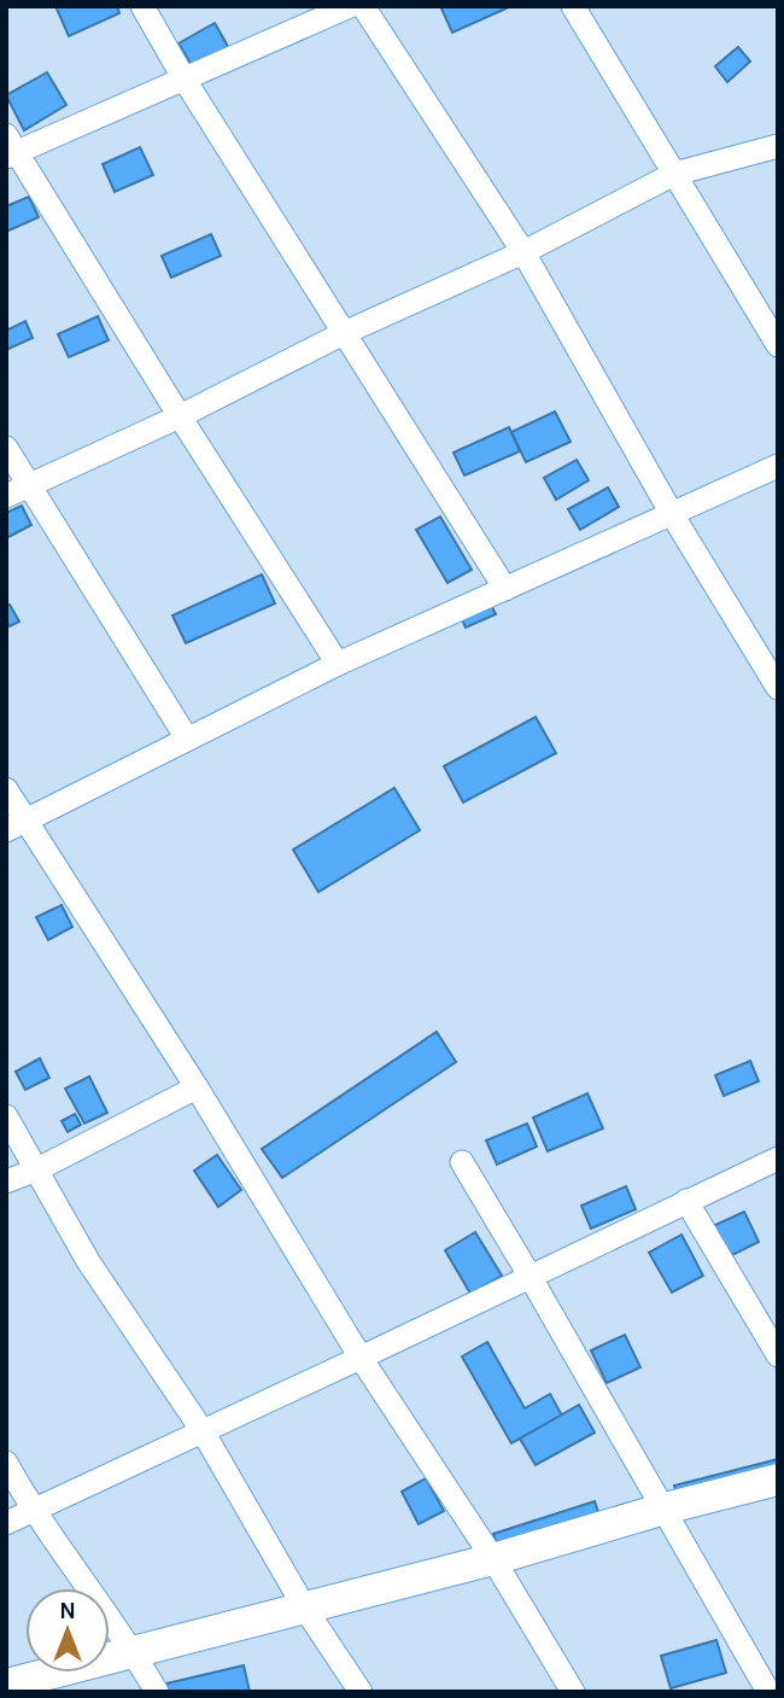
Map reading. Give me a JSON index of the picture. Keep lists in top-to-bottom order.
{
  "north": "top"
}
